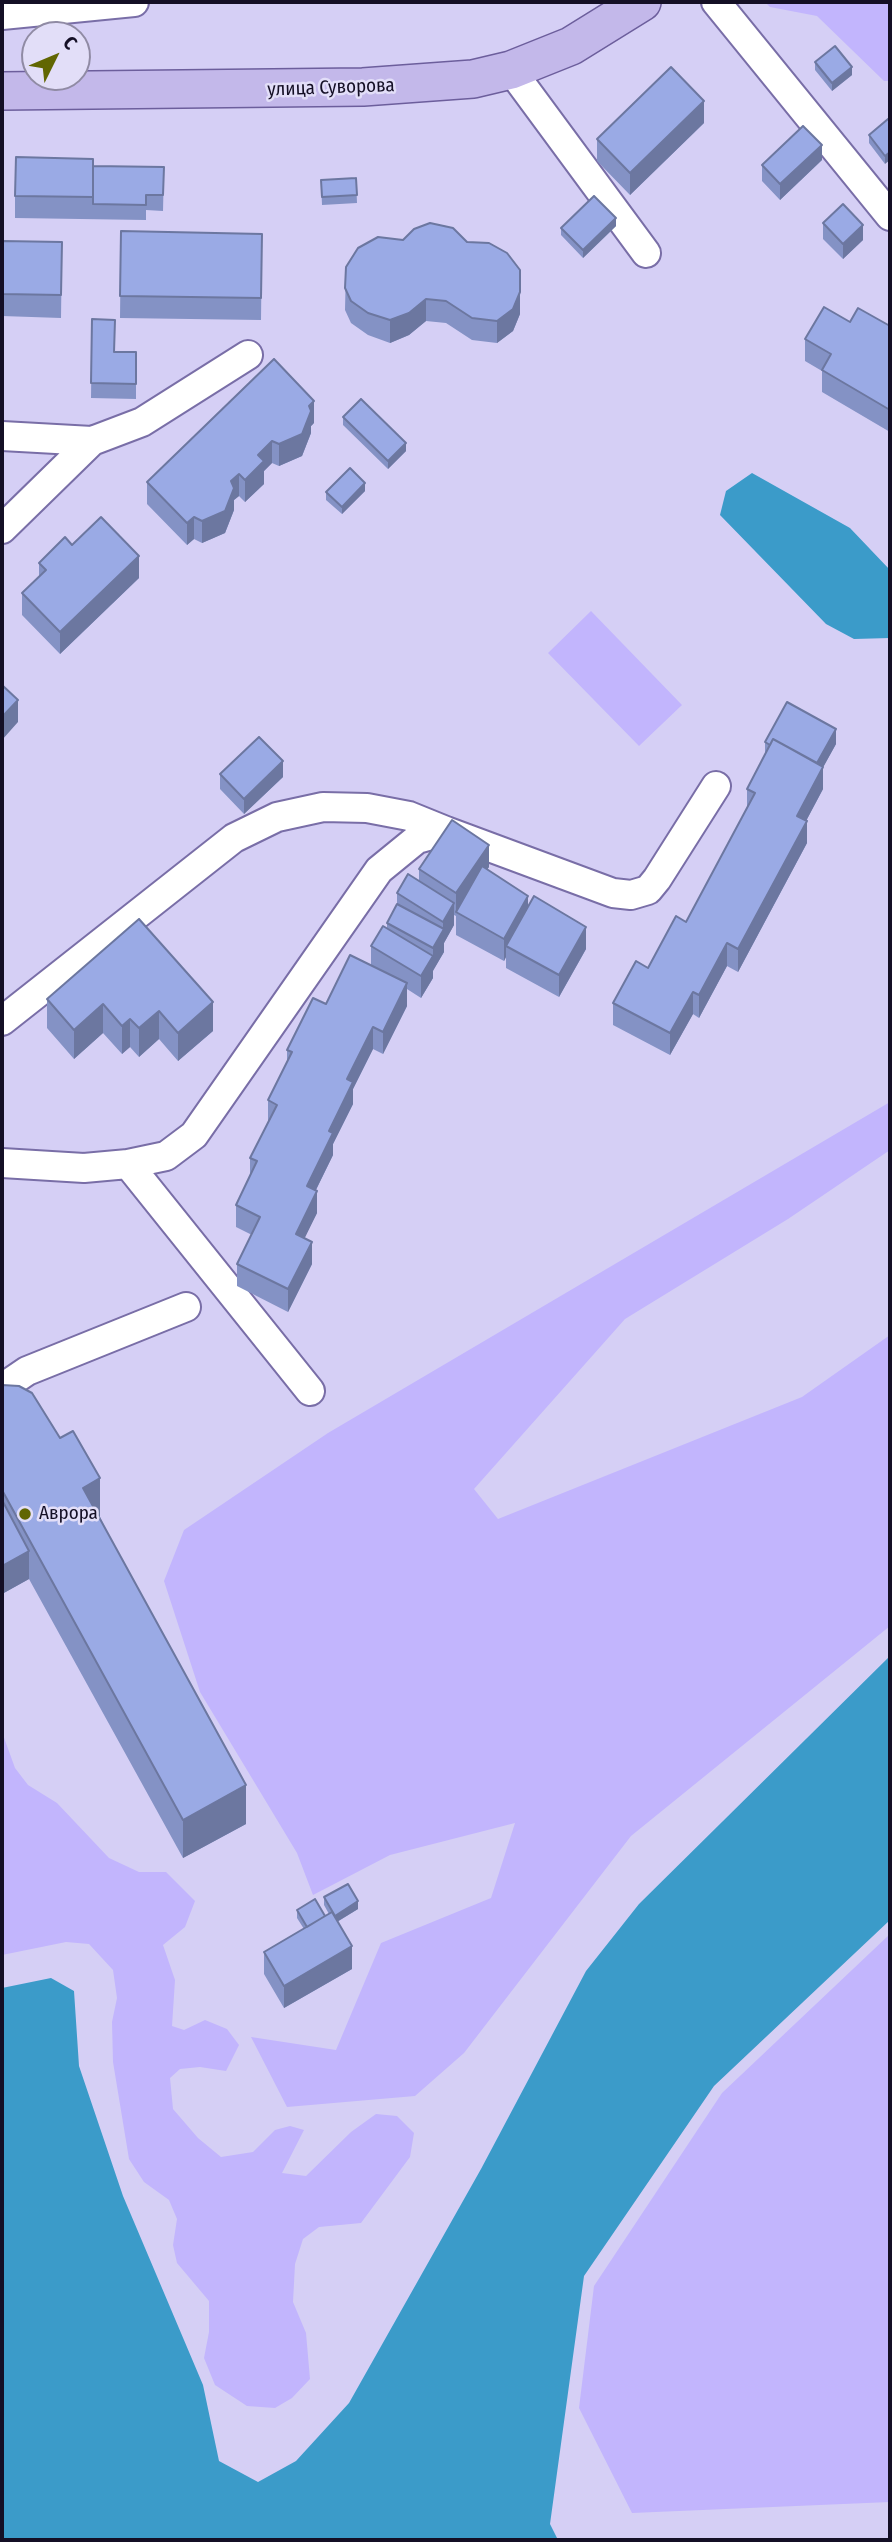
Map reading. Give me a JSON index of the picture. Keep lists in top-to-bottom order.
{
  "streets": {
    "main road": ["улица Суворова"]
  },
  "places": ["Аврора"],
  "north": "top right"
}
